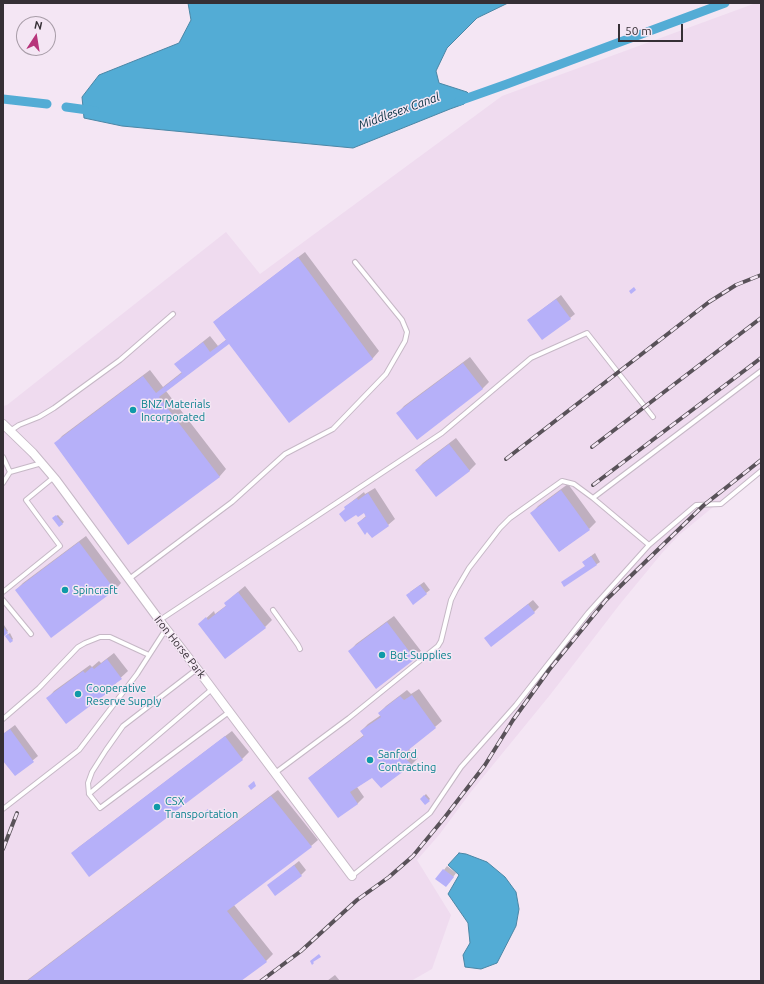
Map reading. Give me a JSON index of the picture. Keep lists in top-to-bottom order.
{
  "streets": {
    "street": ["Iron Horse Park"]
  },
  "water": ["Middlesex Canal"],
  "places": [
    "BNZ Materials Incorporated",
    "Spincraft",
    "Bgt Supplies",
    "Cooperative Reserve Supply",
    "Sanford Contracting",
    "CSX Transportation"
  ],
  "scale_bar": "50 m",
  "north": "top"
}
